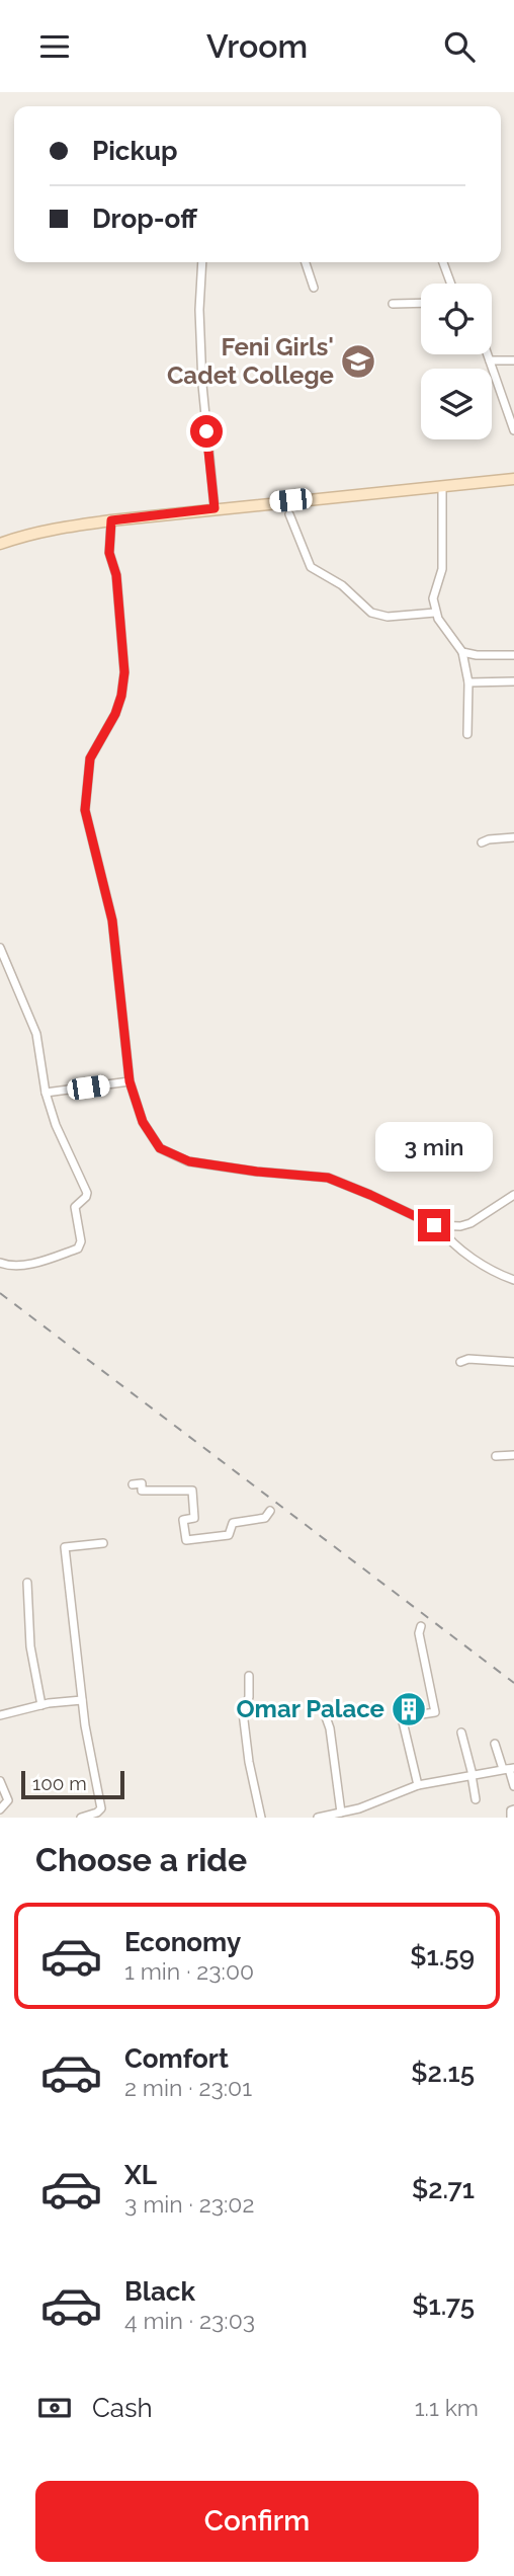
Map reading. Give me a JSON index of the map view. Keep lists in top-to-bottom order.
{
  "places": {
    "school or university": ["Feni Girls' Cadet College"],
    "building": ["Omar Palace"]
  },
  "scale_bar": "100 m",
  "page": {
    "header": "Vroom",
    "banner": ["Pickup", "Drop-off"],
    "bubble": "3 min",
    "scale": "100 m",
    "heading": "Choose a ride",
    "list": [
      {
        "name": "Economy",
        "note": "1 min · 23:00",
        "value": "$1.59"
      },
      {
        "name": "Comfort",
        "note": "2 min · 23:01",
        "value": "$2.15"
      },
      {
        "name": "XL",
        "note": "3 min · 23:02",
        "value": "$2.71"
      },
      {
        "name": "Black",
        "note": "4 min · 23:03",
        "value": "$1.75"
      }
    ],
    "pay": ["Cash", "1.1 km"],
    "buttons": "Confirm"
  }
}
